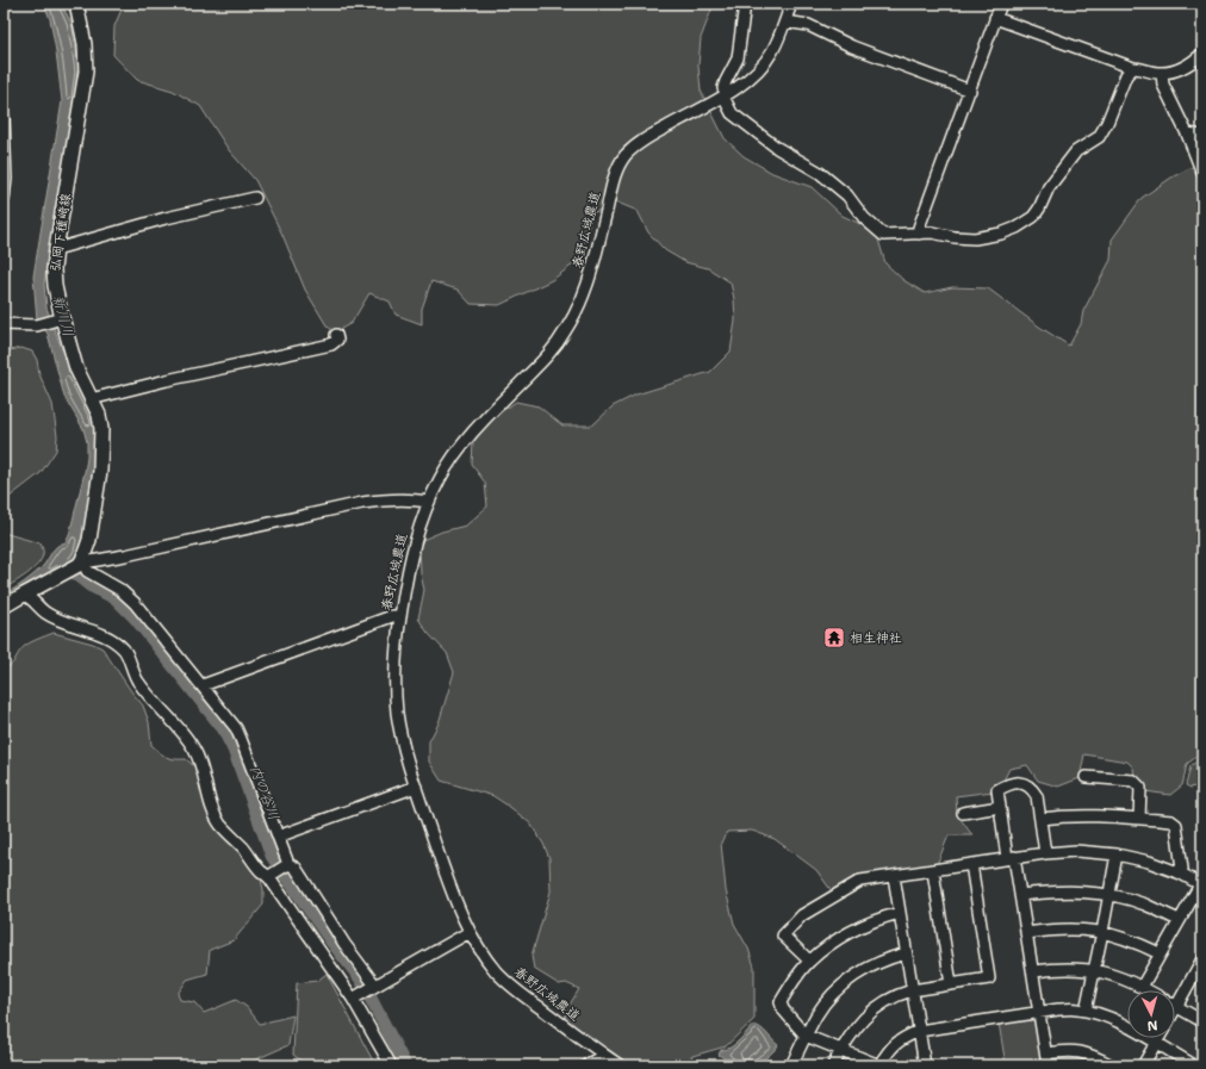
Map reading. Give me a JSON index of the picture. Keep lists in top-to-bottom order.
{
  "streets": {
    "main road": ["弘岡下種崎線"],
    "street": ["春野広域農道"]
  },
  "water": ["新川川", "内の谷川"],
  "places": {
    "temple": ["相生神社"]
  },
  "north": "bottom"
}
